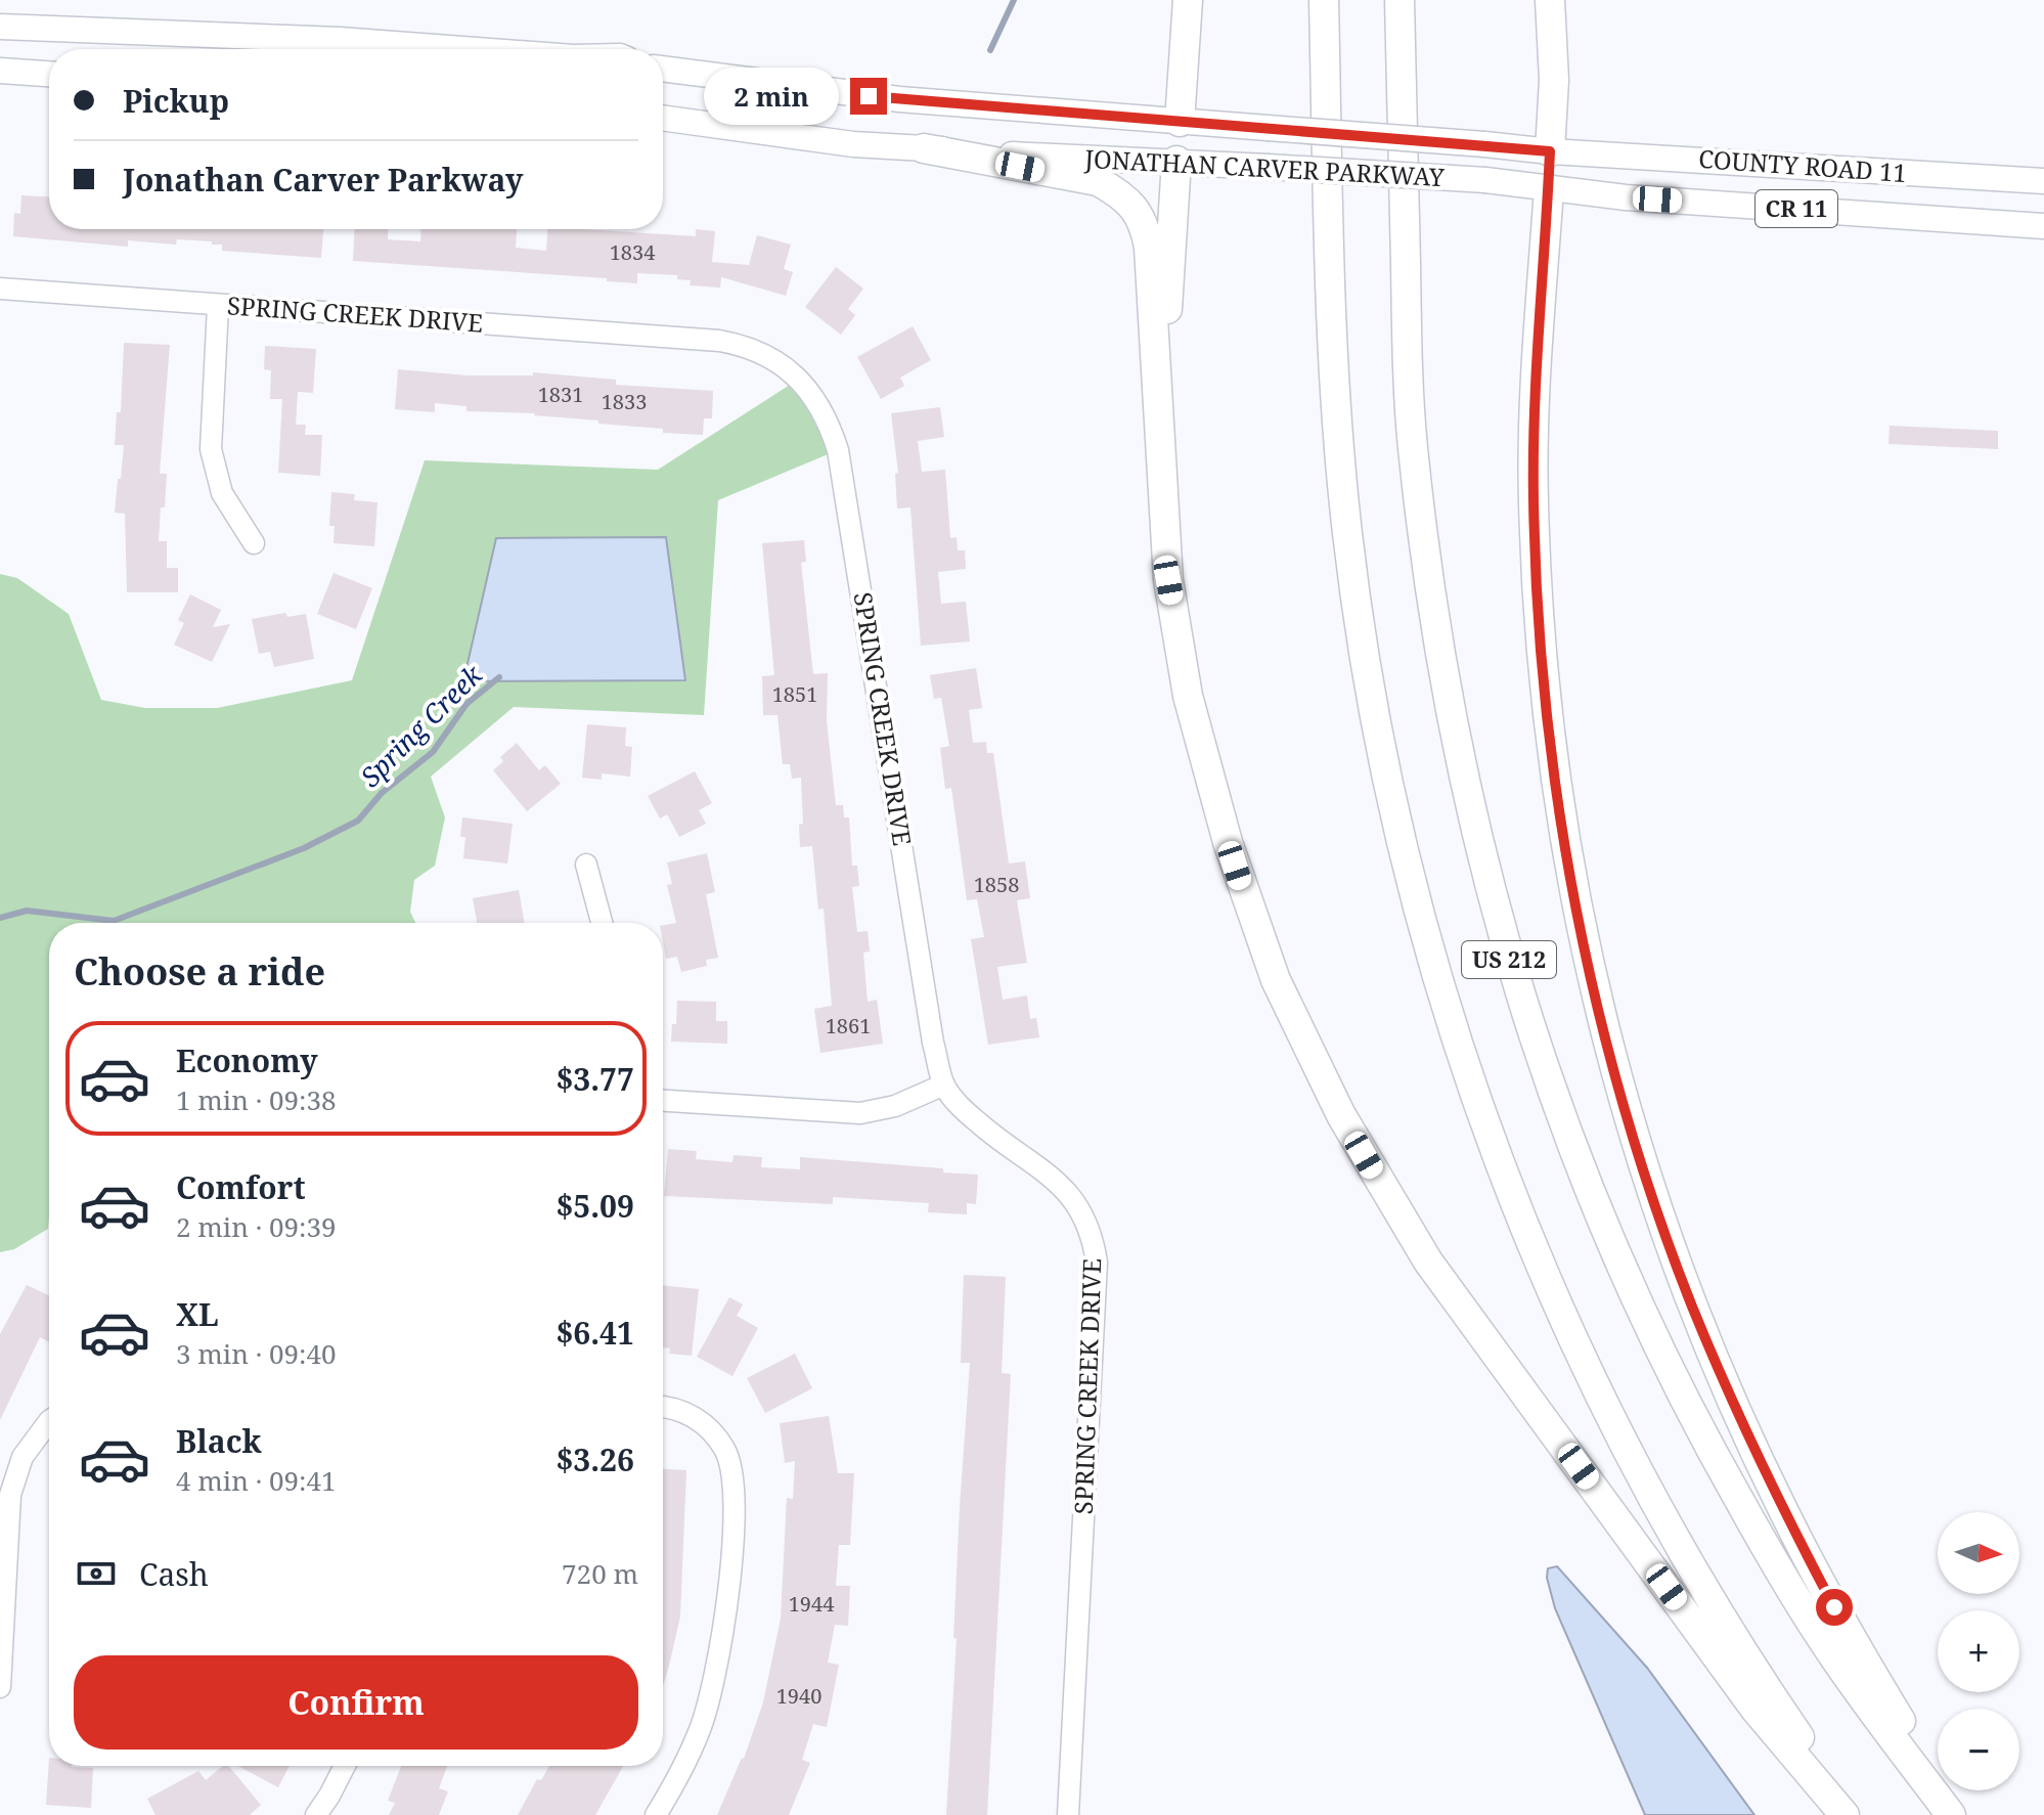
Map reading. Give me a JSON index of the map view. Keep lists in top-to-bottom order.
{
  "streets": {
    "highway": ["US 212"],
    "main road": ["COUNTY ROAD 11", "JONATHAN CARVER PARKWAY", "CR 11"],
    "street": ["SPRING CREEK DRIVE"]
  },
  "crossings": [
    ["COUNTY ROAD 11", "JONATHAN CARVER PARKWAY"]
  ],
  "water": ["Spring Creek"],
  "house_numbers": [
    "1834",
    "1831",
    "1833",
    "1851",
    "1858",
    "1861",
    "1944",
    "1940"
  ],
  "north": "right",
  "page": {
    "banner": ["Pickup", "Jonathan Carver Parkway"],
    "bubble": "2 min",
    "heading": "Choose a ride",
    "list": [
      {
        "name": "Economy",
        "note": "1 min · 09:38",
        "value": "$3.77"
      },
      {
        "name": "Comfort",
        "note": "2 min · 09:39",
        "value": "$5.09"
      },
      {
        "name": "XL",
        "note": "3 min · 09:40",
        "value": "$6.41"
      },
      {
        "name": "Black",
        "note": "4 min · 09:41",
        "value": "$3.26"
      }
    ],
    "map_buttons": ["+", "−"],
    "pay": ["Cash", "720 m"],
    "buttons": "Confirm"
  }
}
